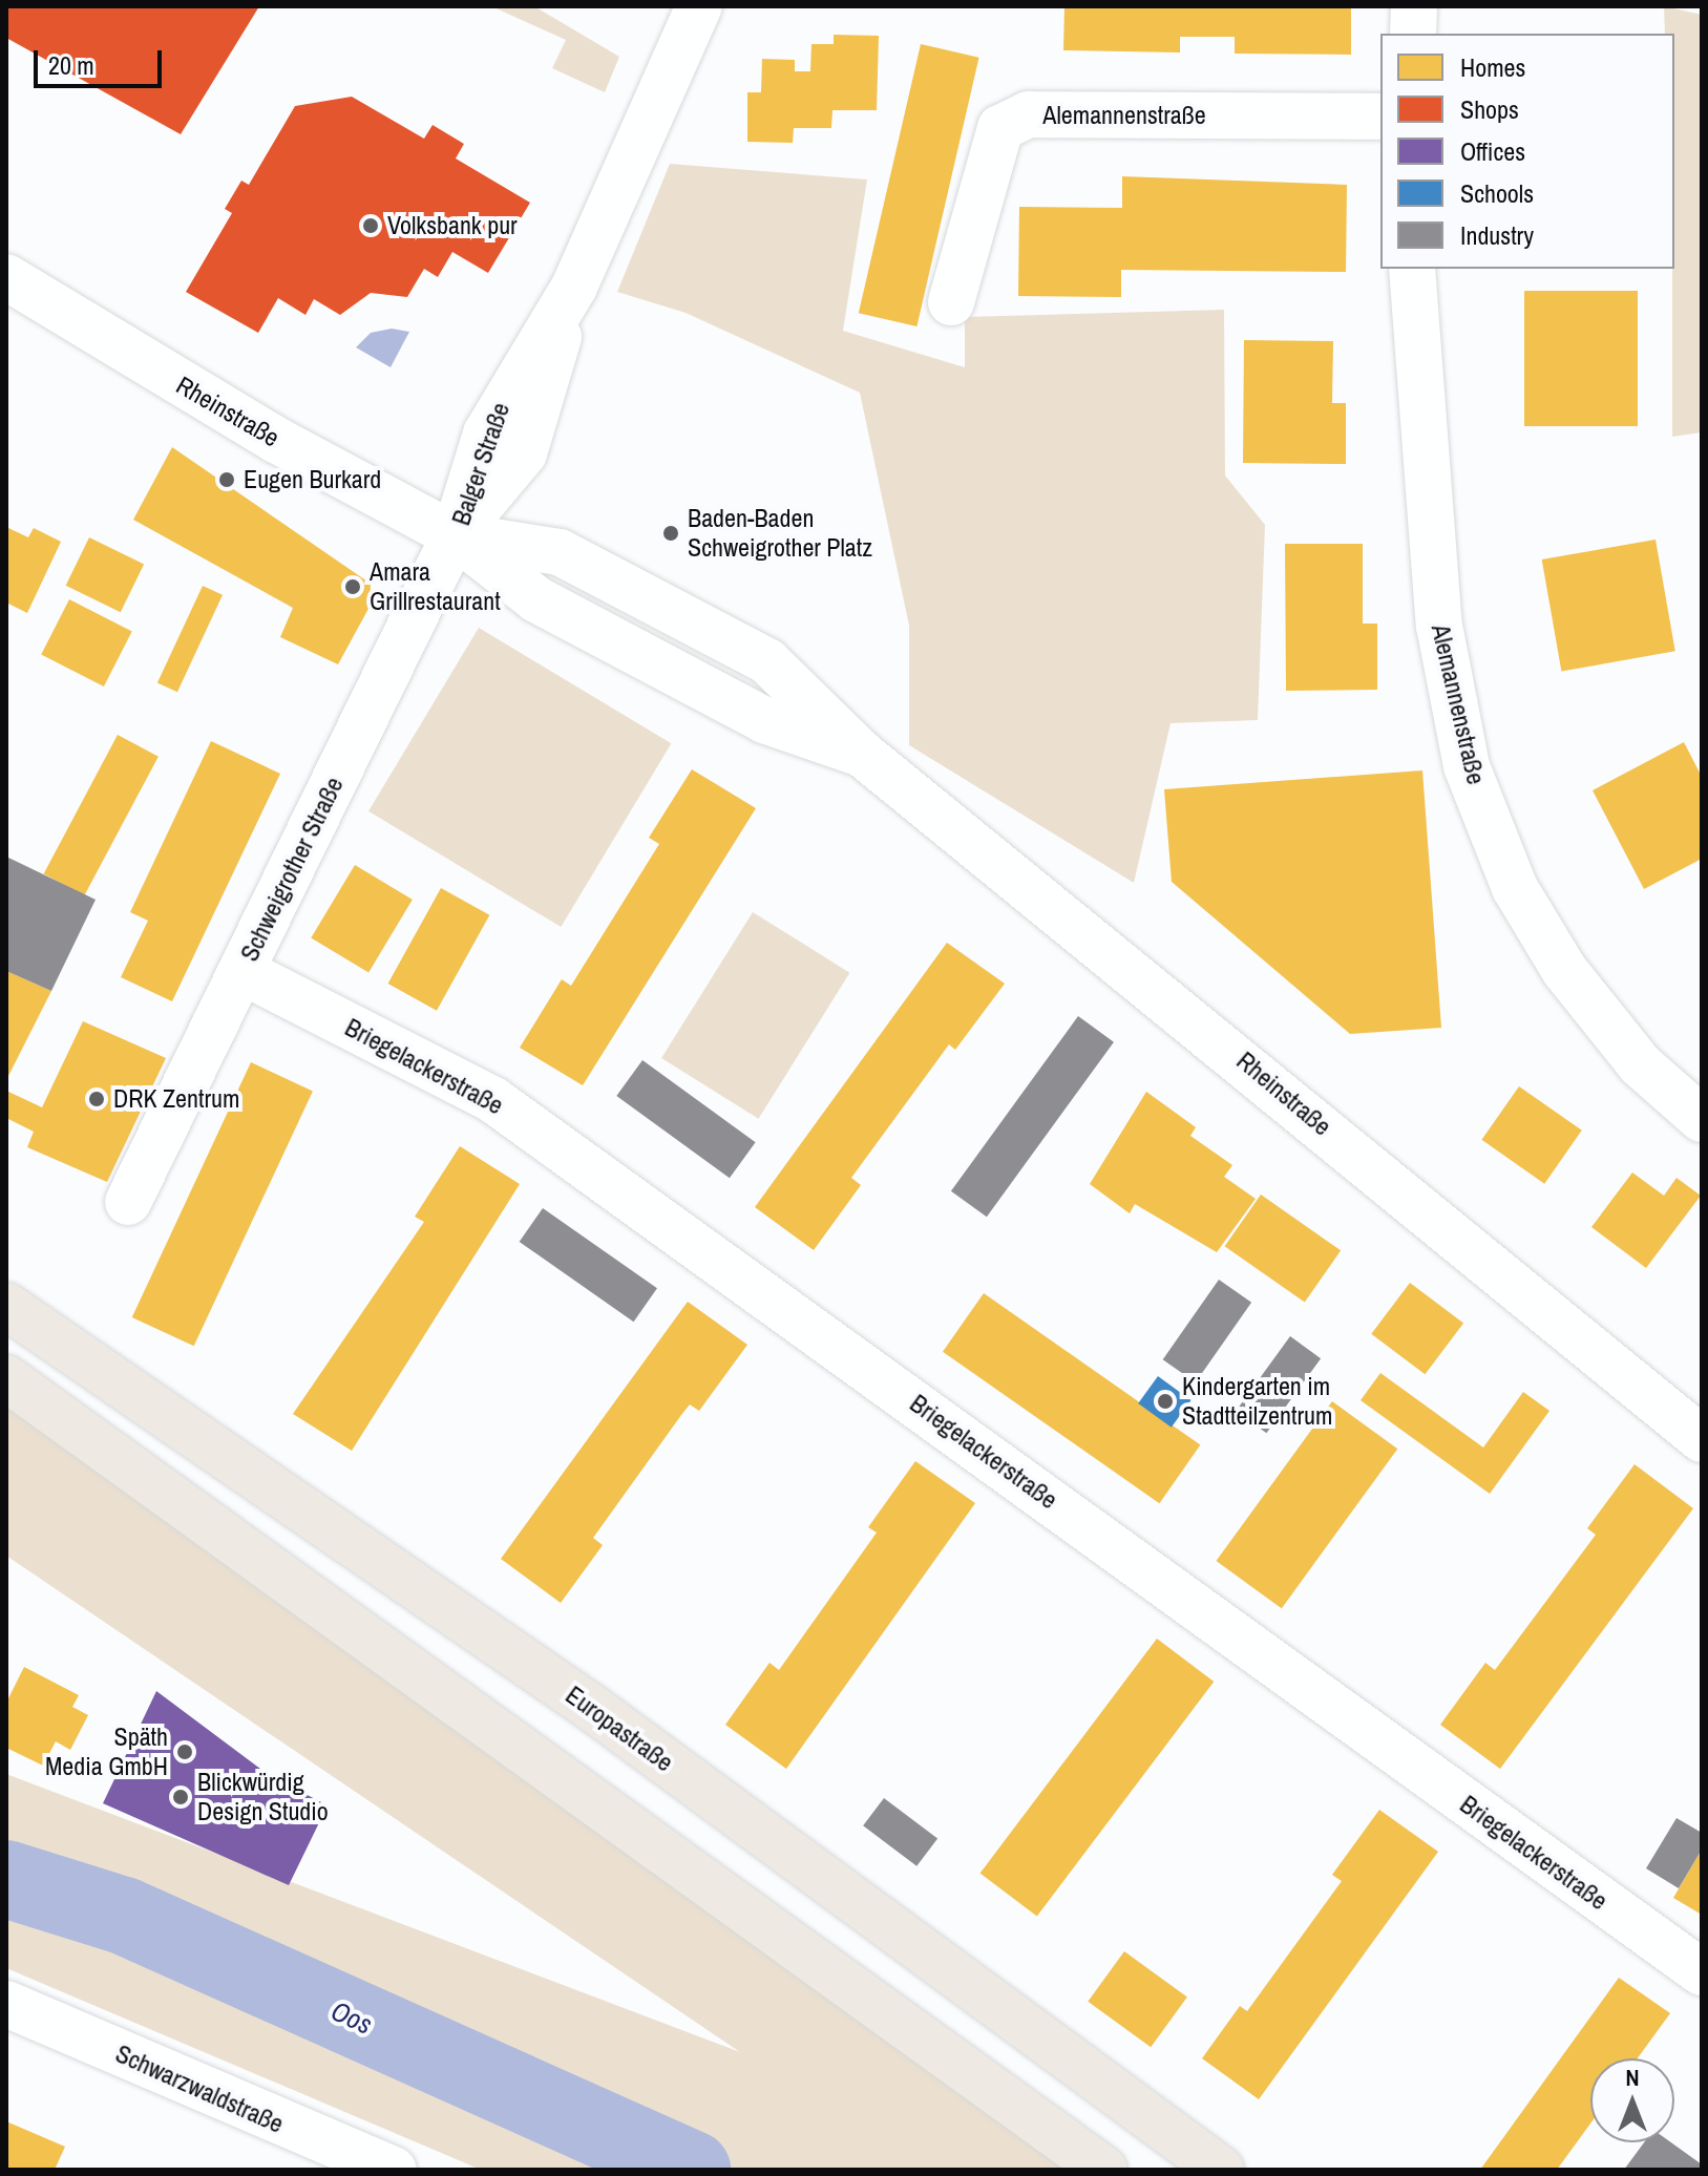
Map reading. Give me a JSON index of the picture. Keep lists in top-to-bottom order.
{
  "streets": {
    "main road": ["Europastraße"],
    "street": [
      "Alemannenstraße",
      "Rheinstraße",
      "Balger Straße",
      "Schweigrother Straße",
      "Briegelackerstraße",
      "Schwarzwaldstraße"
    ]
  },
  "crossings": [
    ["Rheinstraße", "Balger Straße"],
    ["Rheinstraße", "Schweigrother Straße"],
    ["Balger Straße", "Schweigrother Straße"],
    ["Schweigrother Straße", "Briegelackerstraße"]
  ],
  "water": ["Oos"],
  "places": [
    "Volksbank pur",
    "Eugen Burkard",
    "Baden-Baden Schweigrother Platz",
    "Amara Grillrestaurant",
    "DRK Zentrum",
    "Kindergarten im Stadtteilzentrum",
    "Späth Media GmbH",
    "Blickwürdig Design Studio"
  ],
  "legend": [
    "Homes",
    "Shops",
    "Offices",
    "Schools",
    "Industry"
  ],
  "scale_bar": "20 m",
  "north": "top"
}
